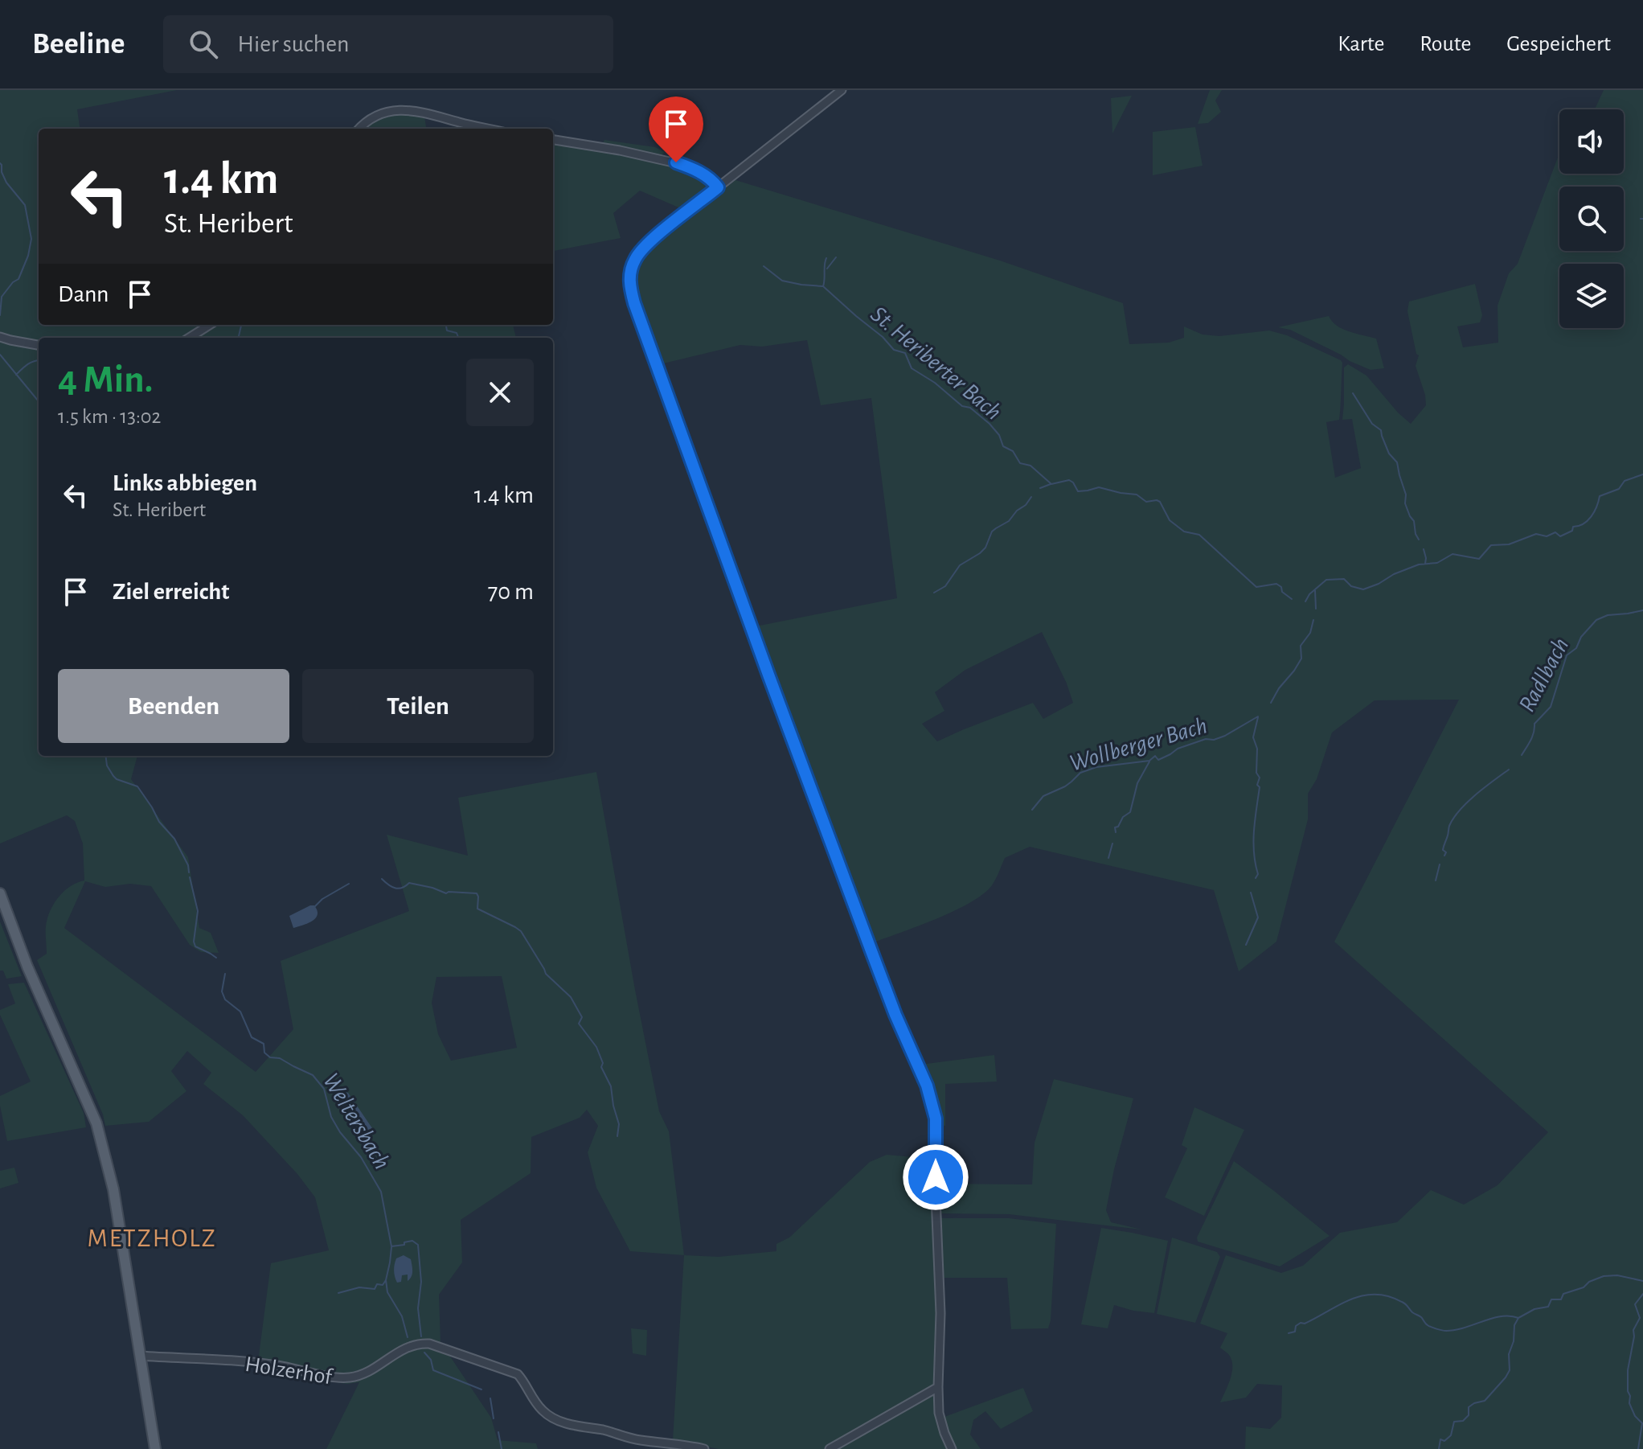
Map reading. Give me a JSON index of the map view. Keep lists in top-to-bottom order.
{
  "streets": {
    "street": ["Holzerhof"]
  },
  "districts": ["METZHOLZ"],
  "water": [
    "St. Heriberter Bach",
    "Radlbach",
    "Wollberger Bach",
    "Weltersbach"
  ],
  "page": {
    "header": "Beeline",
    "search": "Hier suchen",
    "nav": ["Karte", "Route", "Gespeichert"],
    "turn": ["1.4 km", "St. Heribert"],
    "then": "Dann",
    "heading": ["4 Min.", "1.5 km · 13:02"],
    "list": [
      {
        "name": "Links abbiegen",
        "note": "St. Heribert",
        "value": "1.4 km"
      },
      {
        "name": "Ziel erreicht",
        "value": "70 m"
      }
    ],
    "buttons": ["Beenden", "Teilen"]
  }
}
